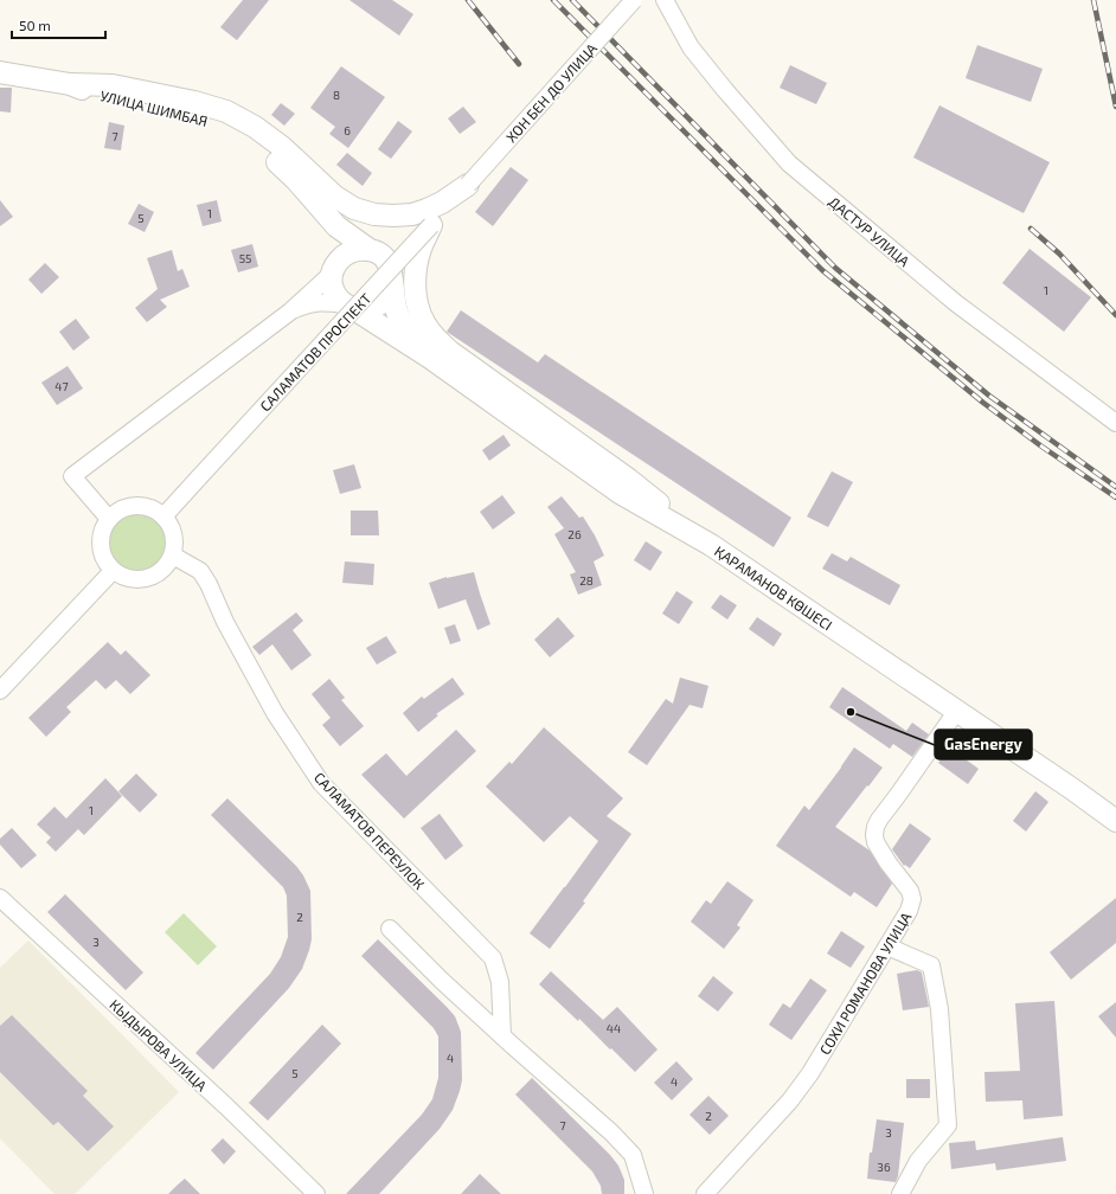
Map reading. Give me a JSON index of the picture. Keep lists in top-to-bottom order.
{
  "streets": {
    "main road": ["УЛИЦА ШИМБАЯ", "ҚАРАМАНОВ КӨШЕСІ"],
    "street": [
      "ХОН БЕН ДО УЛИЦА",
      "ДАСТУР УЛИЦА",
      "САЛАМАТОВ ПРОСПЕКТ",
      "САЛАМАТОВ ПЕРЕУЛОК",
      "СОХИ РОМАНОВА УЛИЦА",
      "КЫДЫРОВА УЛИЦА"
    ]
  },
  "crossings": [
    ["ХОН БЕН ДО УЛИЦА", "САЛАМАТОВ ПРОСПЕКТ"],
    ["САЛАМАТОВ ПРОСПЕКТ", "САЛАМАТОВ ПЕРЕУЛОК"],
    ["ҚАРАМАНОВ КӨШЕСІ", "СОХИ РОМАНОВА УЛИЦА"]
  ],
  "places": ["GasEnergy"],
  "house_numbers": [
    "8",
    "6",
    "7",
    "1",
    "5",
    "55",
    "1",
    "47",
    "26",
    "28",
    "1",
    "2",
    "3",
    "44",
    "4",
    "5",
    "4",
    "2",
    "7",
    "3",
    "36"
  ],
  "scale_bar": "50 m"
}
